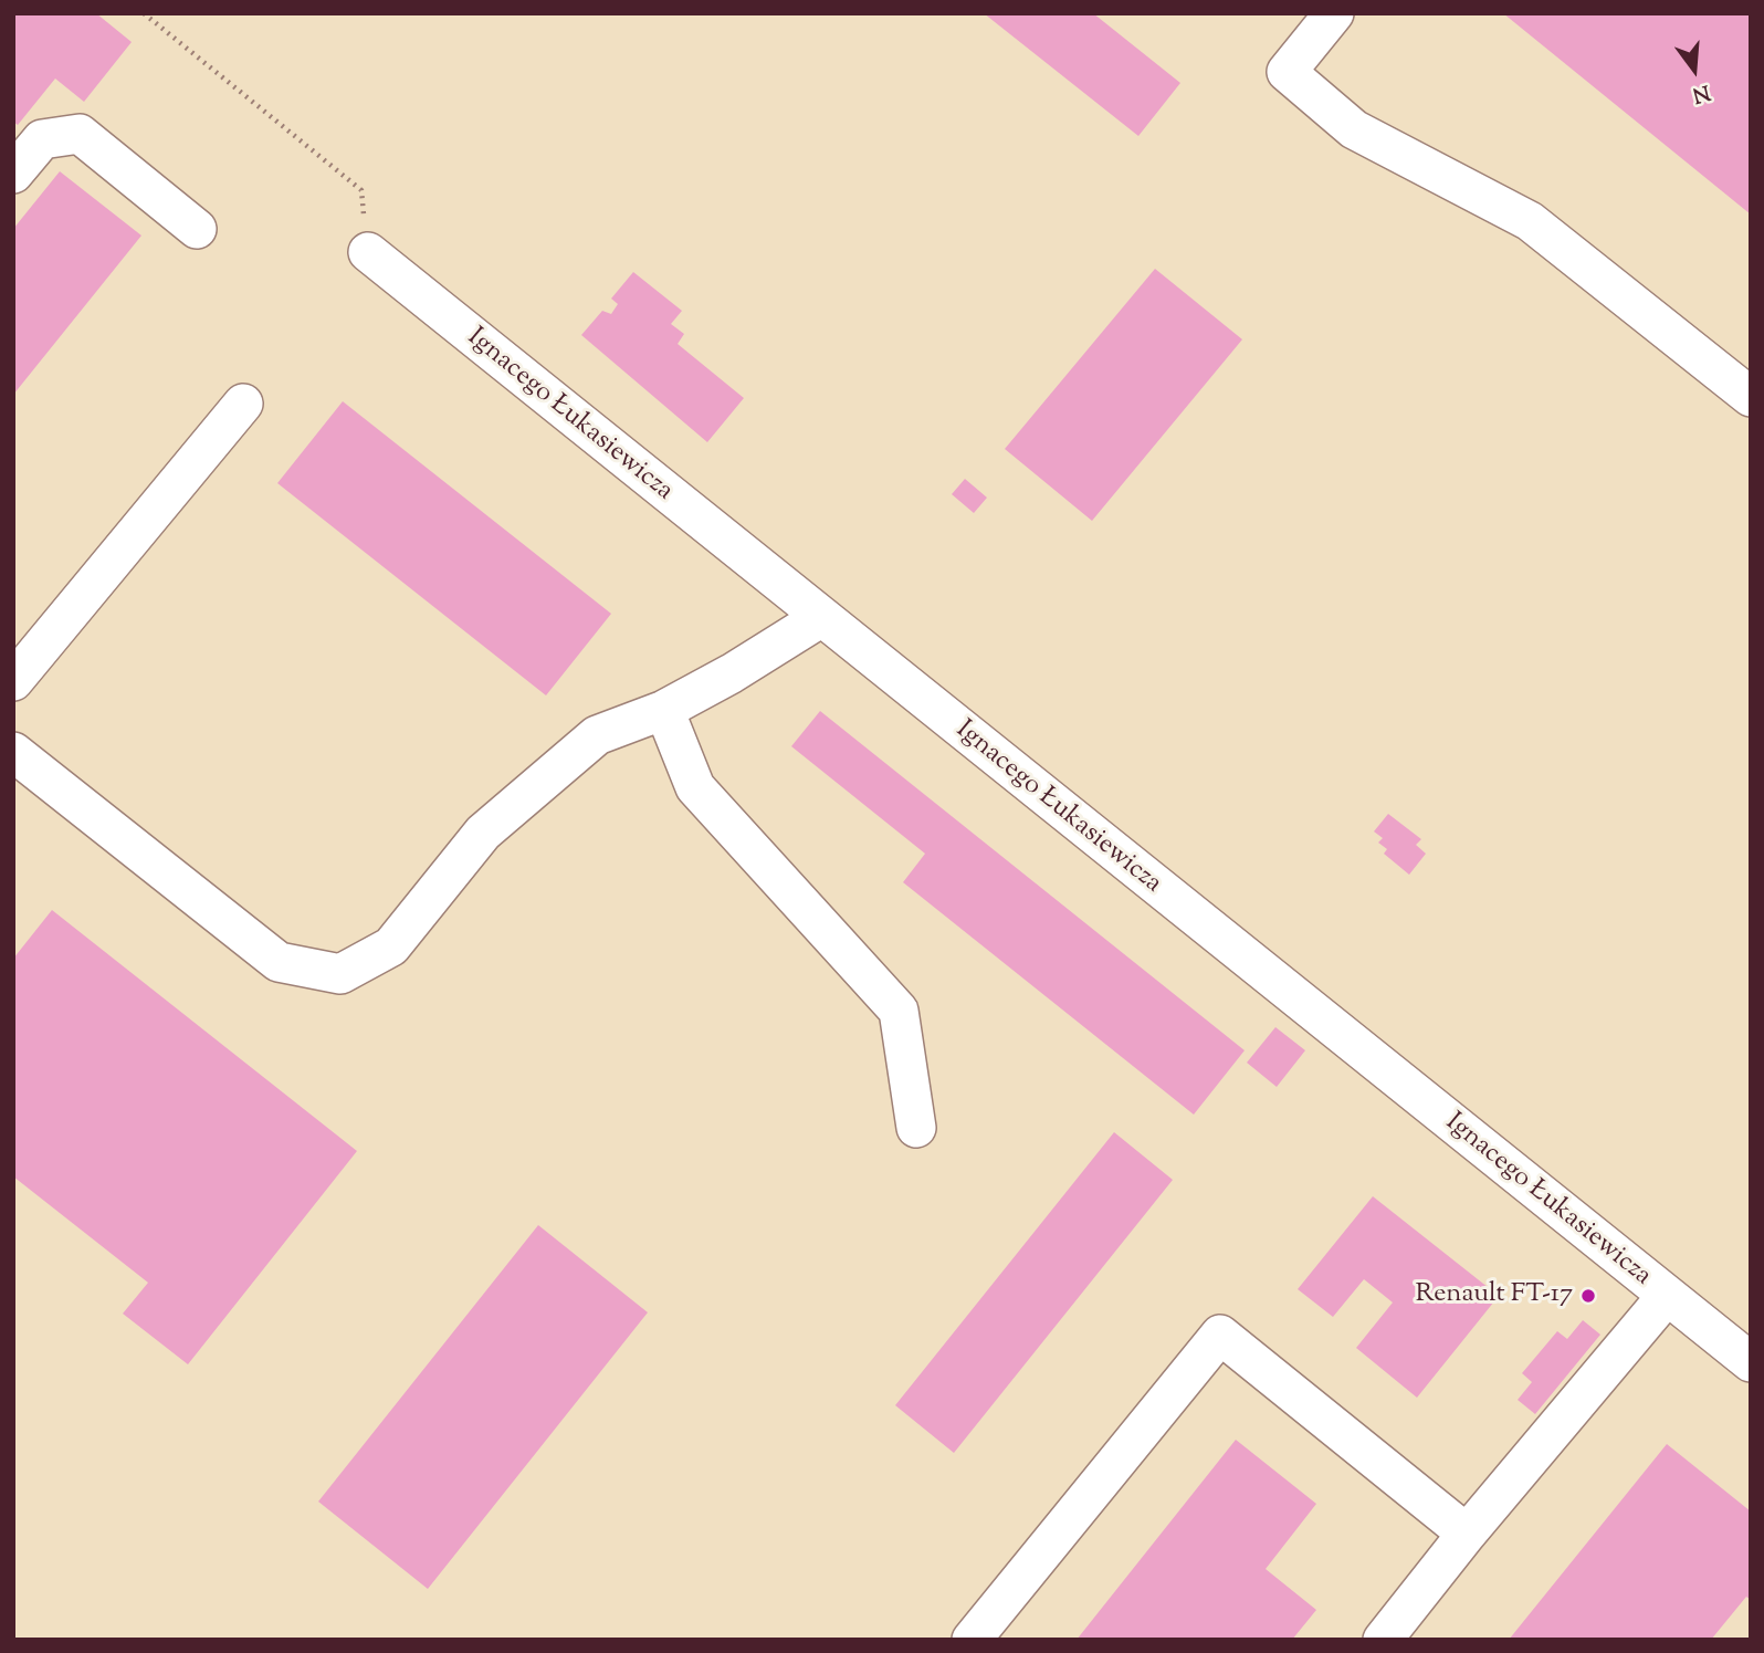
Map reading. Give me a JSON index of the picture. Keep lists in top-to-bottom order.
{
  "streets": {
    "street": ["Ignacego Łukasiewicza"]
  },
  "places": ["Renault FT-17"],
  "north": "bottom"
}
